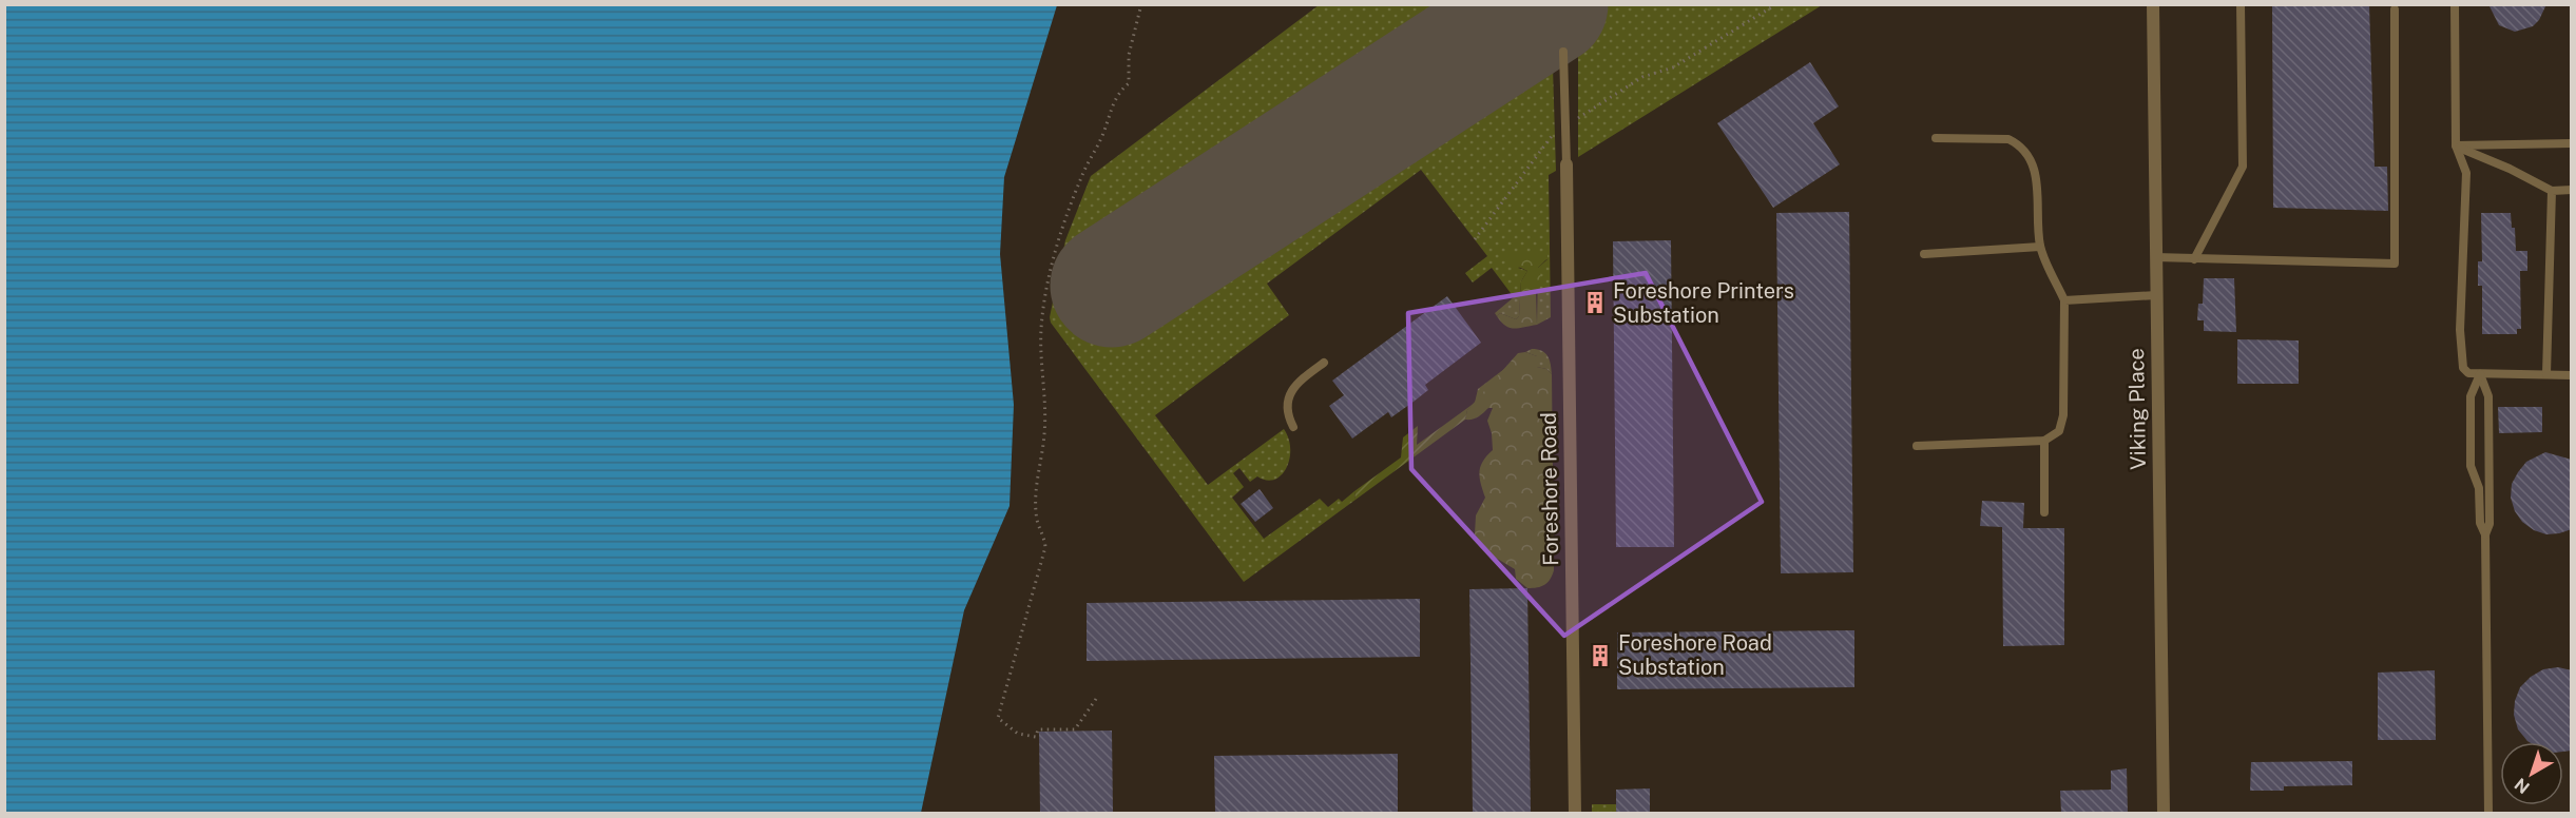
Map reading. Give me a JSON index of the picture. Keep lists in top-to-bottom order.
{
  "streets": {
    "street": ["Viking Place", "Foreshore Road"]
  },
  "places": {
    "building": ["Foreshore Printers Substation", "Foreshore Road Substation"]
  },
  "north": "bottom left"
}
